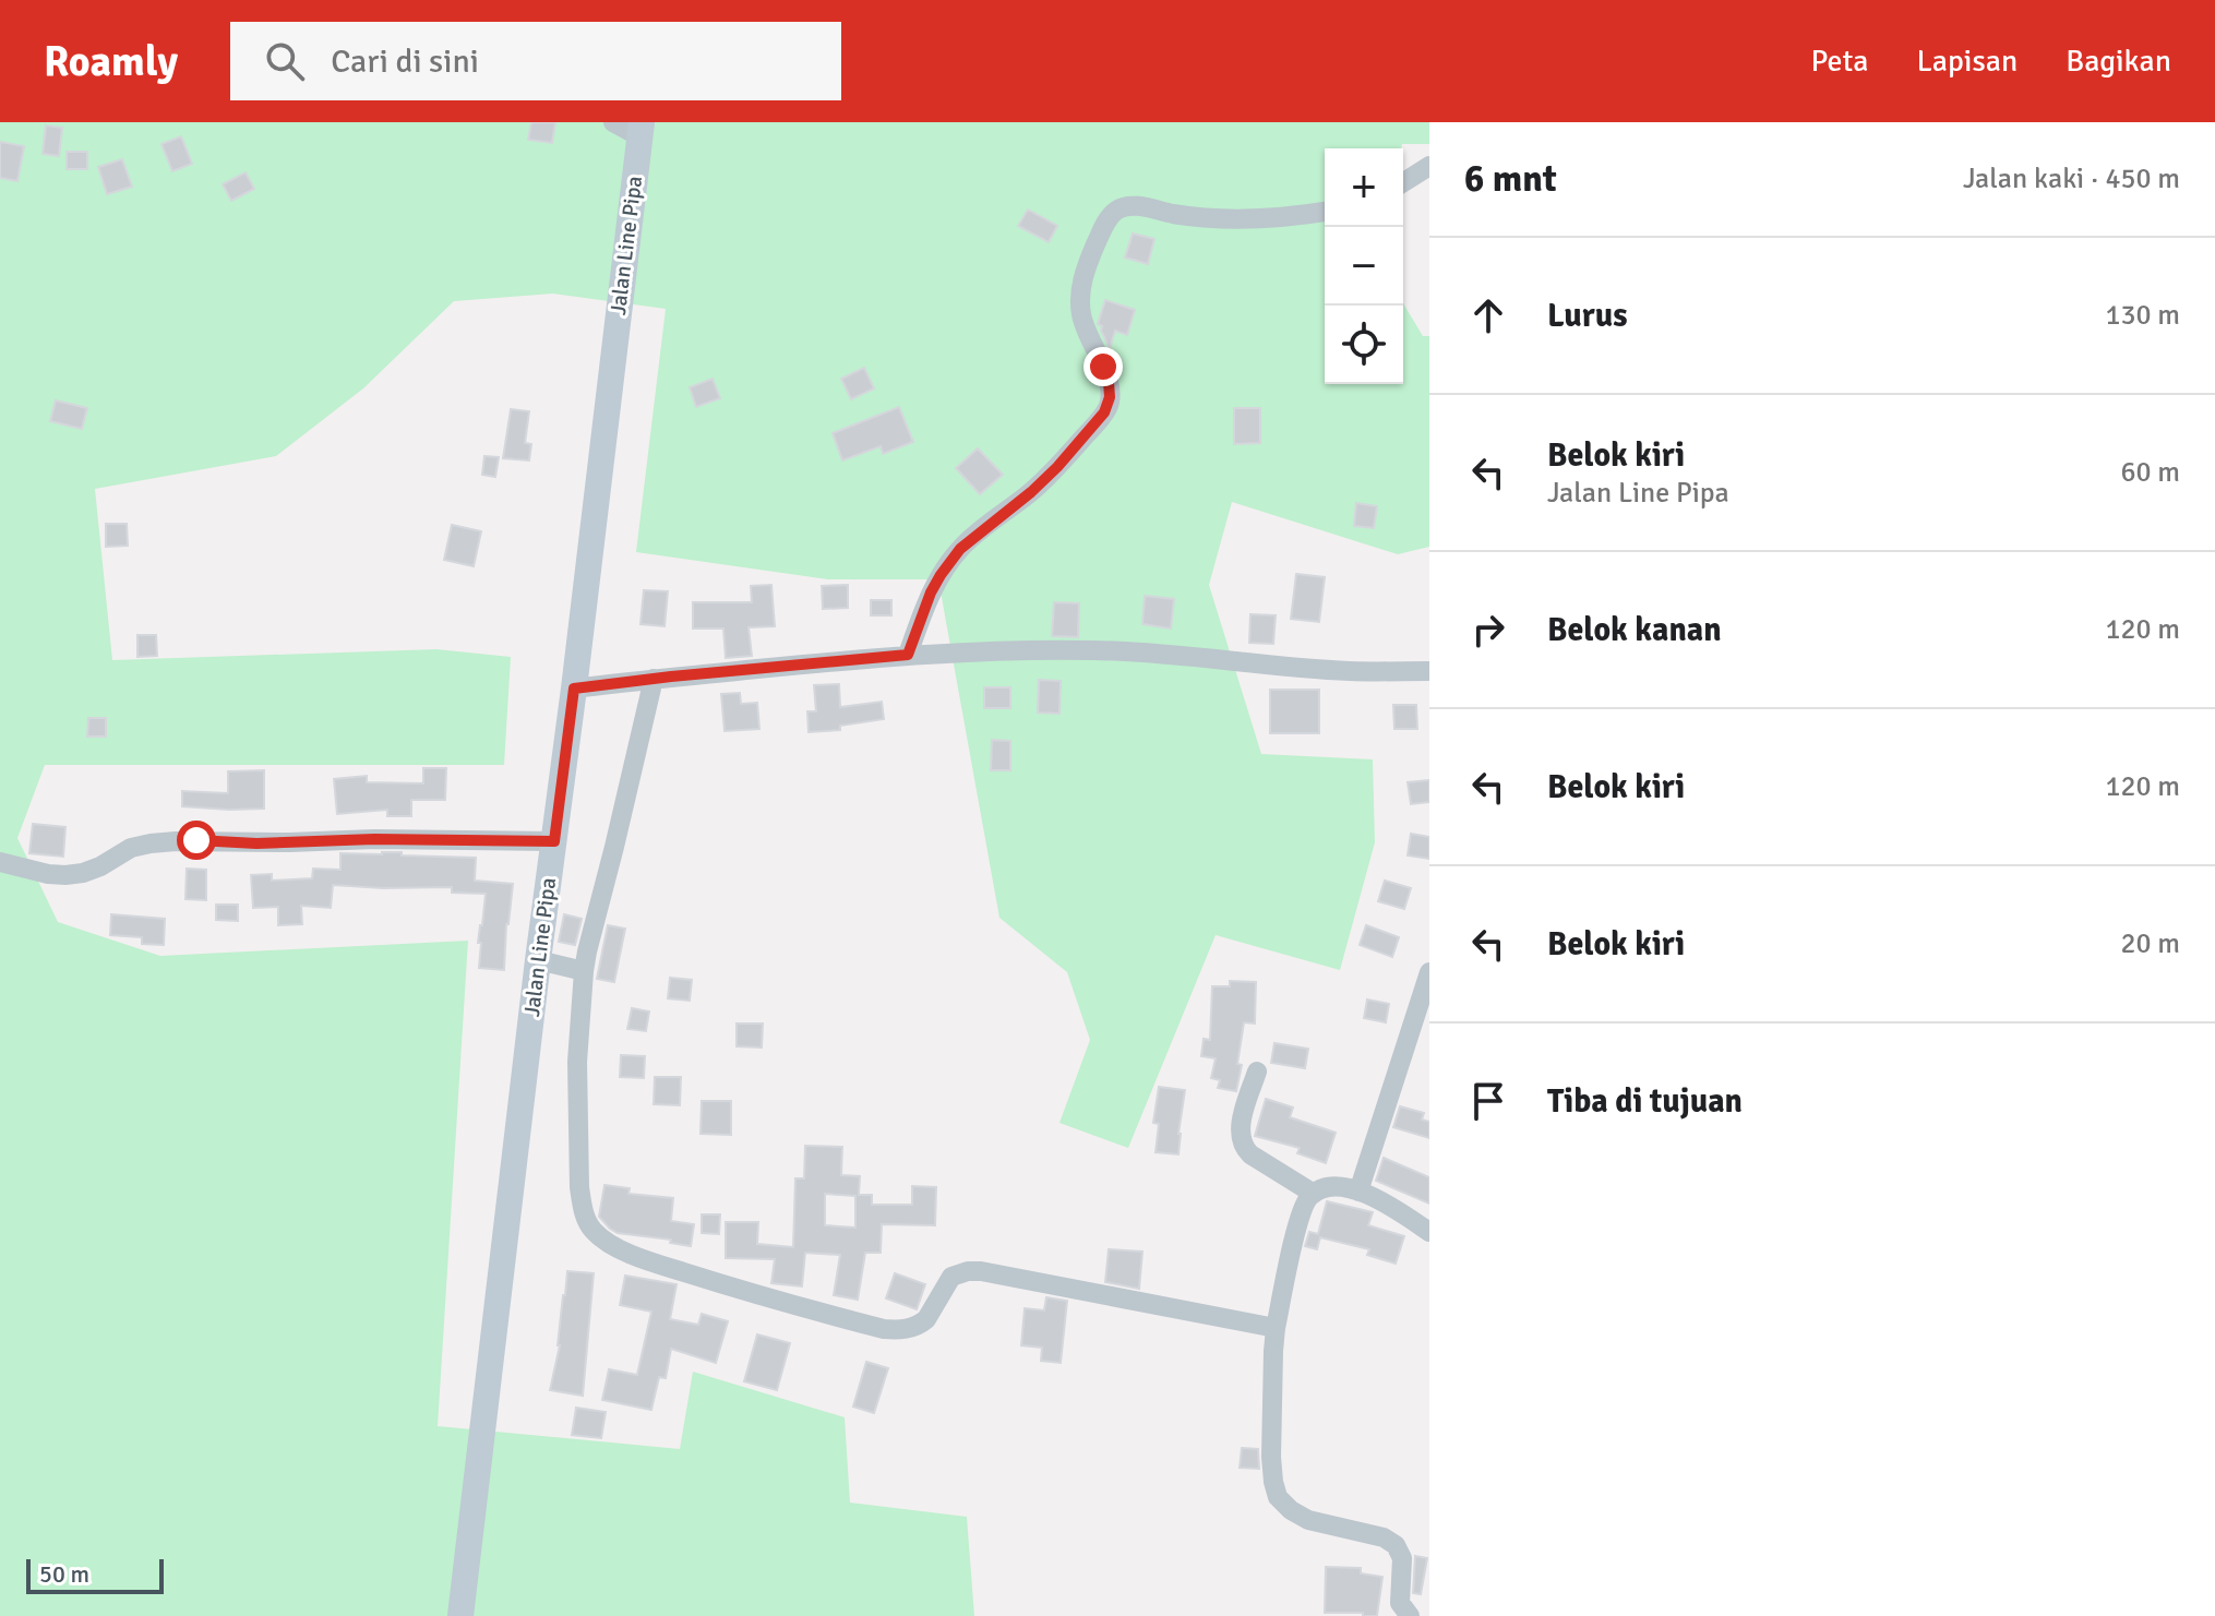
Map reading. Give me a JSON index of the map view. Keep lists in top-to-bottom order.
{
  "streets": {
    "main road": ["Jalan Line Pipa"]
  },
  "scale_bar": "50 m",
  "page": {
    "header": "Roamly",
    "search": "Cari di sini",
    "nav": ["Peta", "Lapisan", "Bagikan"],
    "heading": ["6 mnt", "Jalan kaki · 450 m"],
    "map_buttons": ["+", "−"],
    "list": [
      ["Lurus", "130 m"],
      ["Belok kiri", "Jalan Line Pipa", "60 m"],
      ["Belok kanan", "120 m"],
      ["Belok kiri", "120 m"],
      ["Belok kiri", "20 m"],
      "Tiba di tujuan"
    ],
    "scale": "50 m"
  }
}
